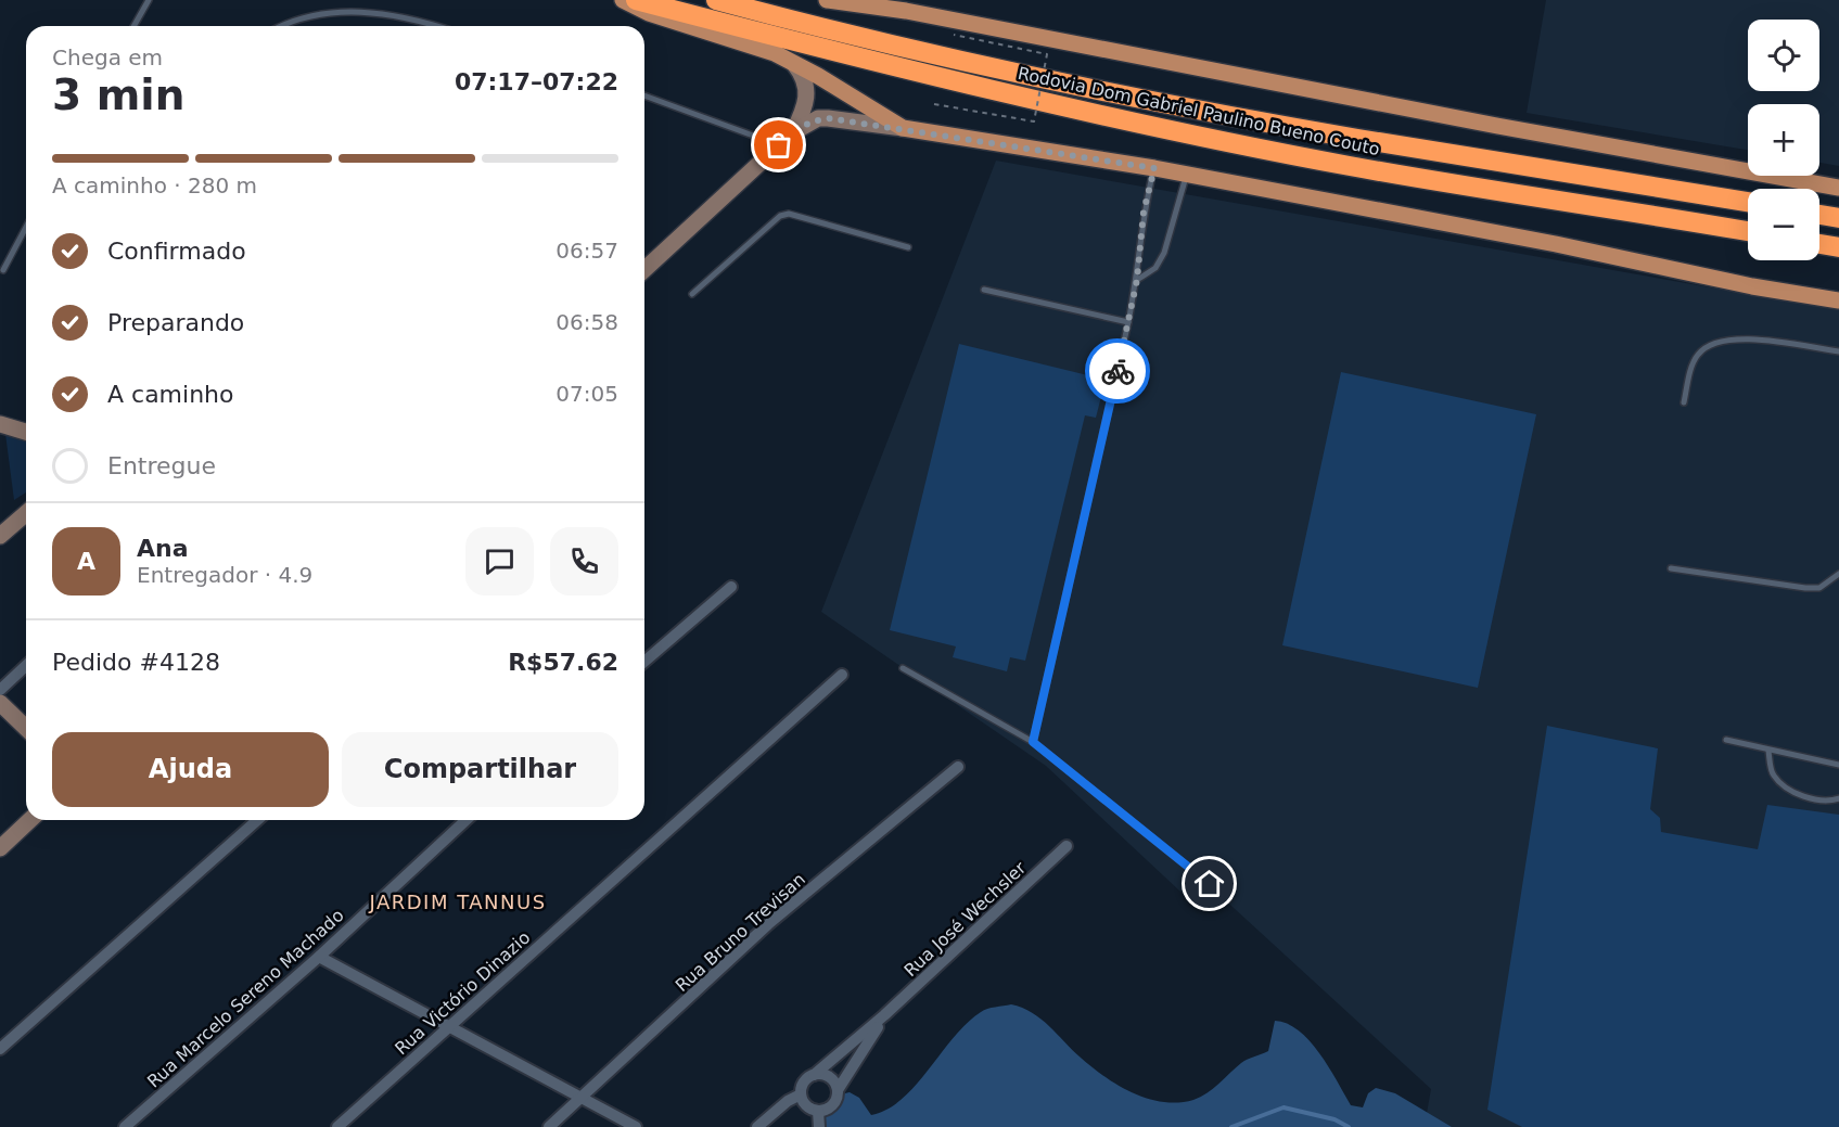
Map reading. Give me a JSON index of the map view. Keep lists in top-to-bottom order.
{
  "streets": {
    "highway": ["Rodovia Dom Gabriel Paulino Bueno Couto"],
    "street": [
      "Rua José Wechsler",
      "Rua Bruno Trevisan",
      "Rua Victório Dinazio",
      "Rua Marcelo Sereno Machado"
    ]
  },
  "districts": ["JARDIM TANNUS"],
  "page": {
    "map_buttons": ["+", "−"],
    "heading": ["3 min", "Chega em", "07:17–07:22"],
    "panel": [
      "Ana",
      "Entregador · 4.9",
      "Pedido #4128",
      "R$57.62"
    ],
    "bar": "A caminho · 280 m",
    "list": [
      ["Confirmado", "06:57"],
      ["Preparando", "06:58"],
      ["A caminho", "07:05"],
      "Entregue"
    ],
    "round": "A",
    "buttons": ["Ajuda", "Compartilhar"]
  }
}
